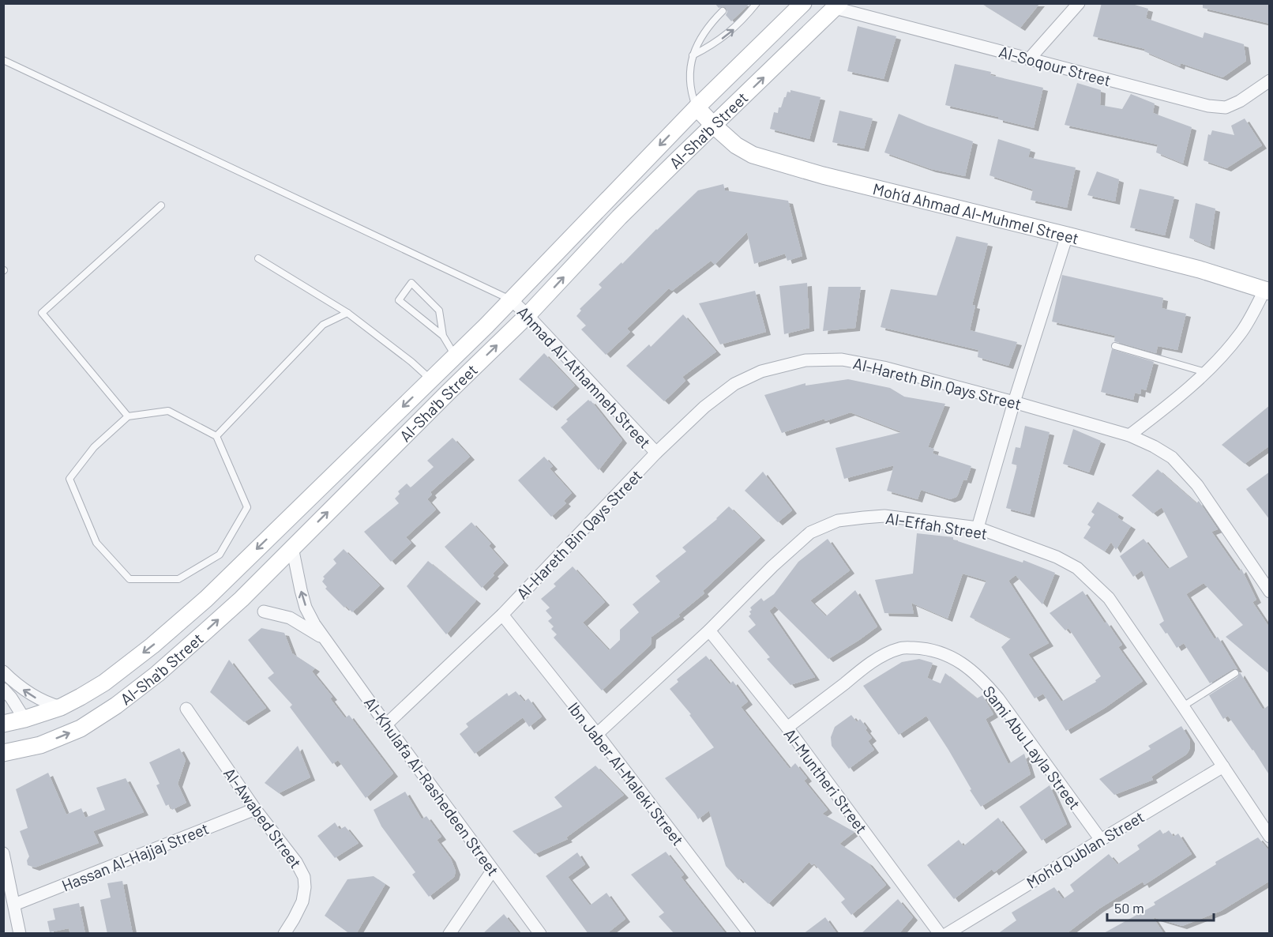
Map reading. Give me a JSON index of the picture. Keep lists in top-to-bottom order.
{
  "streets": {
    "street": [
      "Al-Soqour Street",
      "Al-Sha'b Street",
      "Moh’d Ahmad Al-Muhmel Street",
      "Ahmad Al-Athamneh Street",
      "Al-Hareth Bin Qays Street",
      "Al-Effah Street",
      "Sami Abu Layla Street",
      "Ibn Jaber Al-Maleki Street",
      "Al-Muntheri Street",
      "Al-Khulafa Al-Rashedeen Street",
      "Al-Awabed Street",
      "Moh’d Qublan Street",
      "Hassan Al-Hajjaj Street"
    ]
  },
  "crossings": [
    ["Al-Soqour Street", "Al-Sha'b Street"],
    ["Al-Sha'b Street", "Moh’d Ahmad Al-Muhmel Street"],
    ["Al-Sha'b Street", "Ahmad Al-Athamneh Street"],
    ["Al-Sha'b Street", "Al-Khulafa Al-Rashedeen Street"],
    ["Ahmad Al-Athamneh Street", "Al-Hareth Bin Qays Street"],
    ["Al-Hareth Bin Qays Street", "Ibn Jaber Al-Maleki Street"],
    ["Al-Hareth Bin Qays Street", "Al-Khulafa Al-Rashedeen Street"],
    ["Al-Effah Street", "Ibn Jaber Al-Maleki Street"],
    ["Al-Effah Street", "Al-Muntheri Street"],
    ["Al-Effah Street", "Moh’d Qublan Street"],
    ["Sami Abu Layla Street", "Al-Muntheri Street"],
    ["Sami Abu Layla Street", "Moh’d Qublan Street"],
    ["Al-Awabed Street", "Hassan Al-Hajjaj Street"]
  ],
  "scale_bar": "50 m"
}
